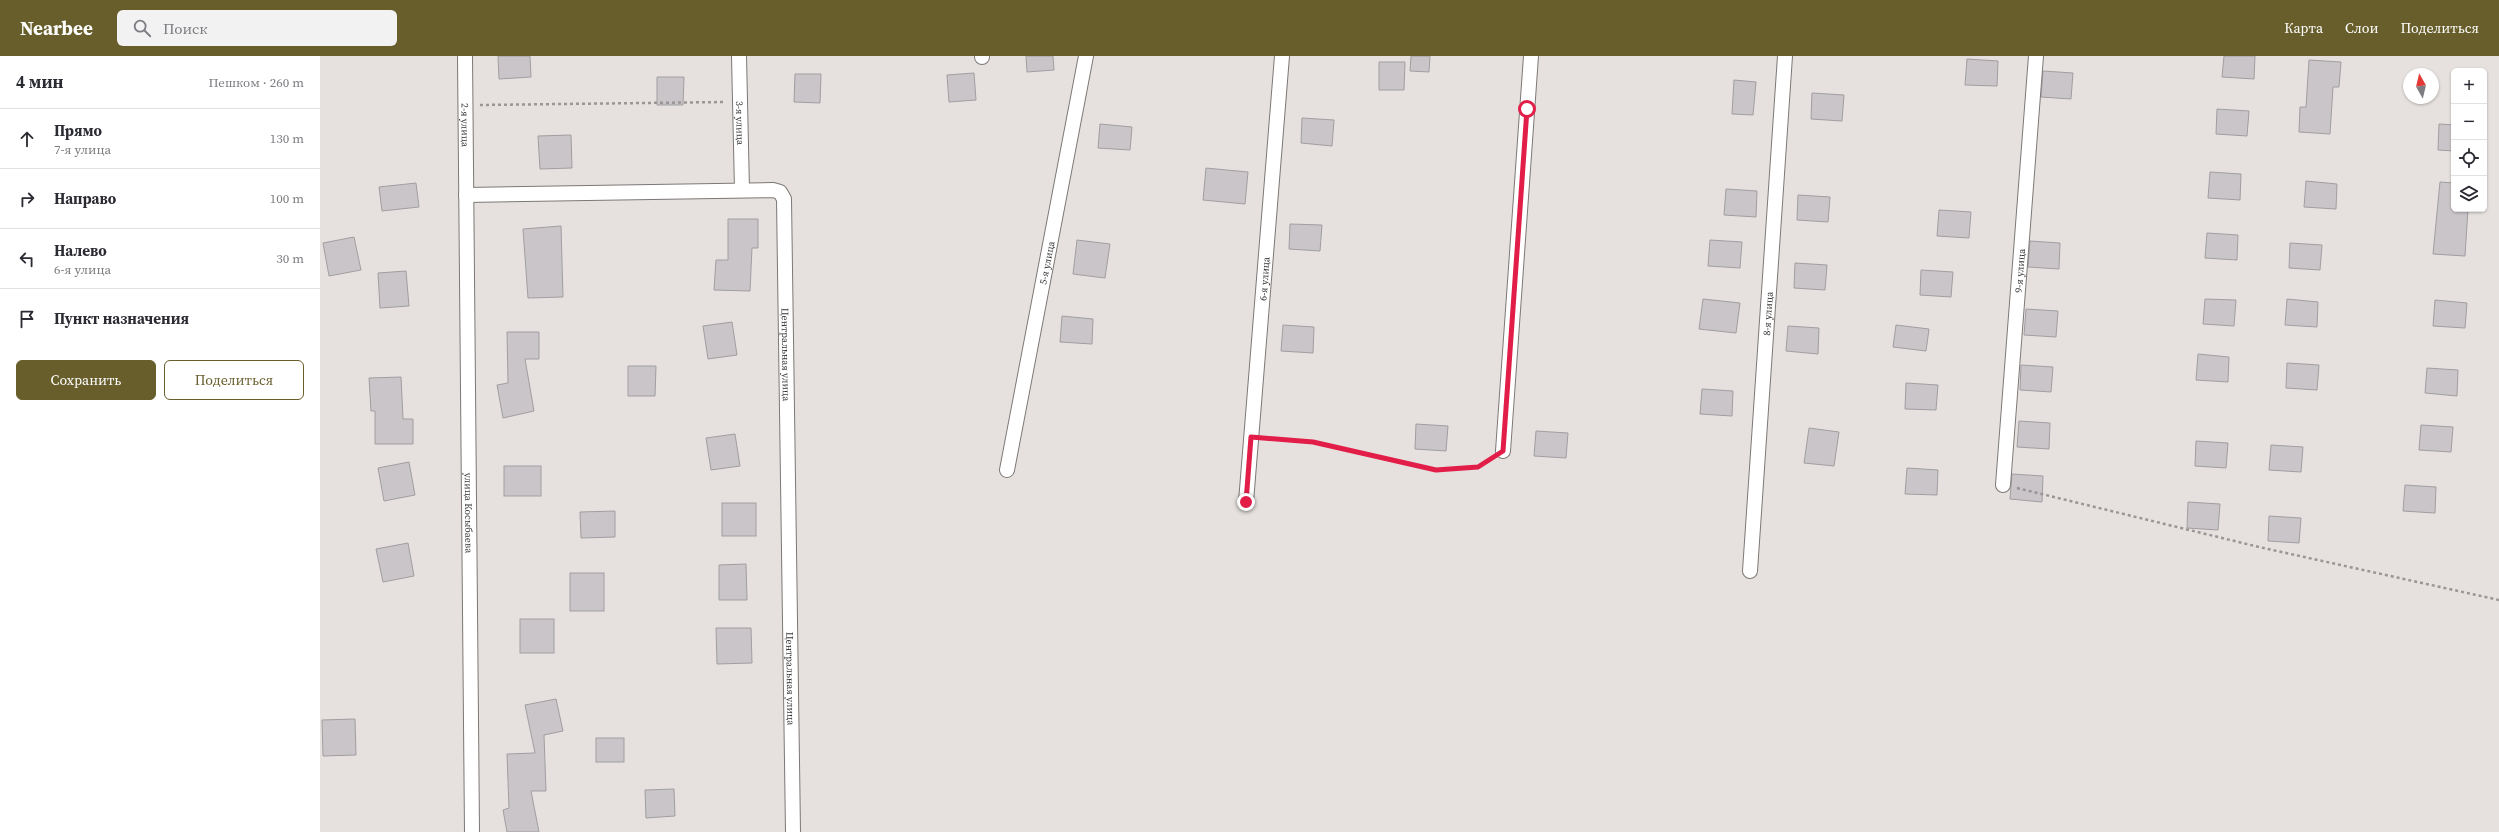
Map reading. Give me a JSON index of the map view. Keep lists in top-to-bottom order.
{
  "streets": {
    "street": [
      "3-я улица",
      "2-я улица",
      "5-я улица",
      "9-я улица",
      "6-я улица",
      "8-я улица",
      "Центральная улица",
      "улица Косыбаева"
    ]
  },
  "crossings": [
    ["3-я улица", "Центральная улица"],
    ["2-я улица", "Центральная улица"],
    ["2-я улица", "улица Косыбаева"],
    ["Центральная улица", "улица Косыбаева"]
  ],
  "north": "top",
  "page": {
    "header": "Nearbee",
    "search": "Поиск",
    "nav": ["Карта", "Слои", "Поделиться"],
    "heading": ["4 мин", "Пешком · 260 m"],
    "map_buttons": ["+", "−"],
    "list": [
      ["Прямо", "7-я улица", "130 m"],
      ["Направо", "100 m"],
      ["Налево", "6-я улица", "30 m"],
      "Пункт назначения"
    ],
    "buttons": ["Сохранить", "Поделиться"]
  }
}
